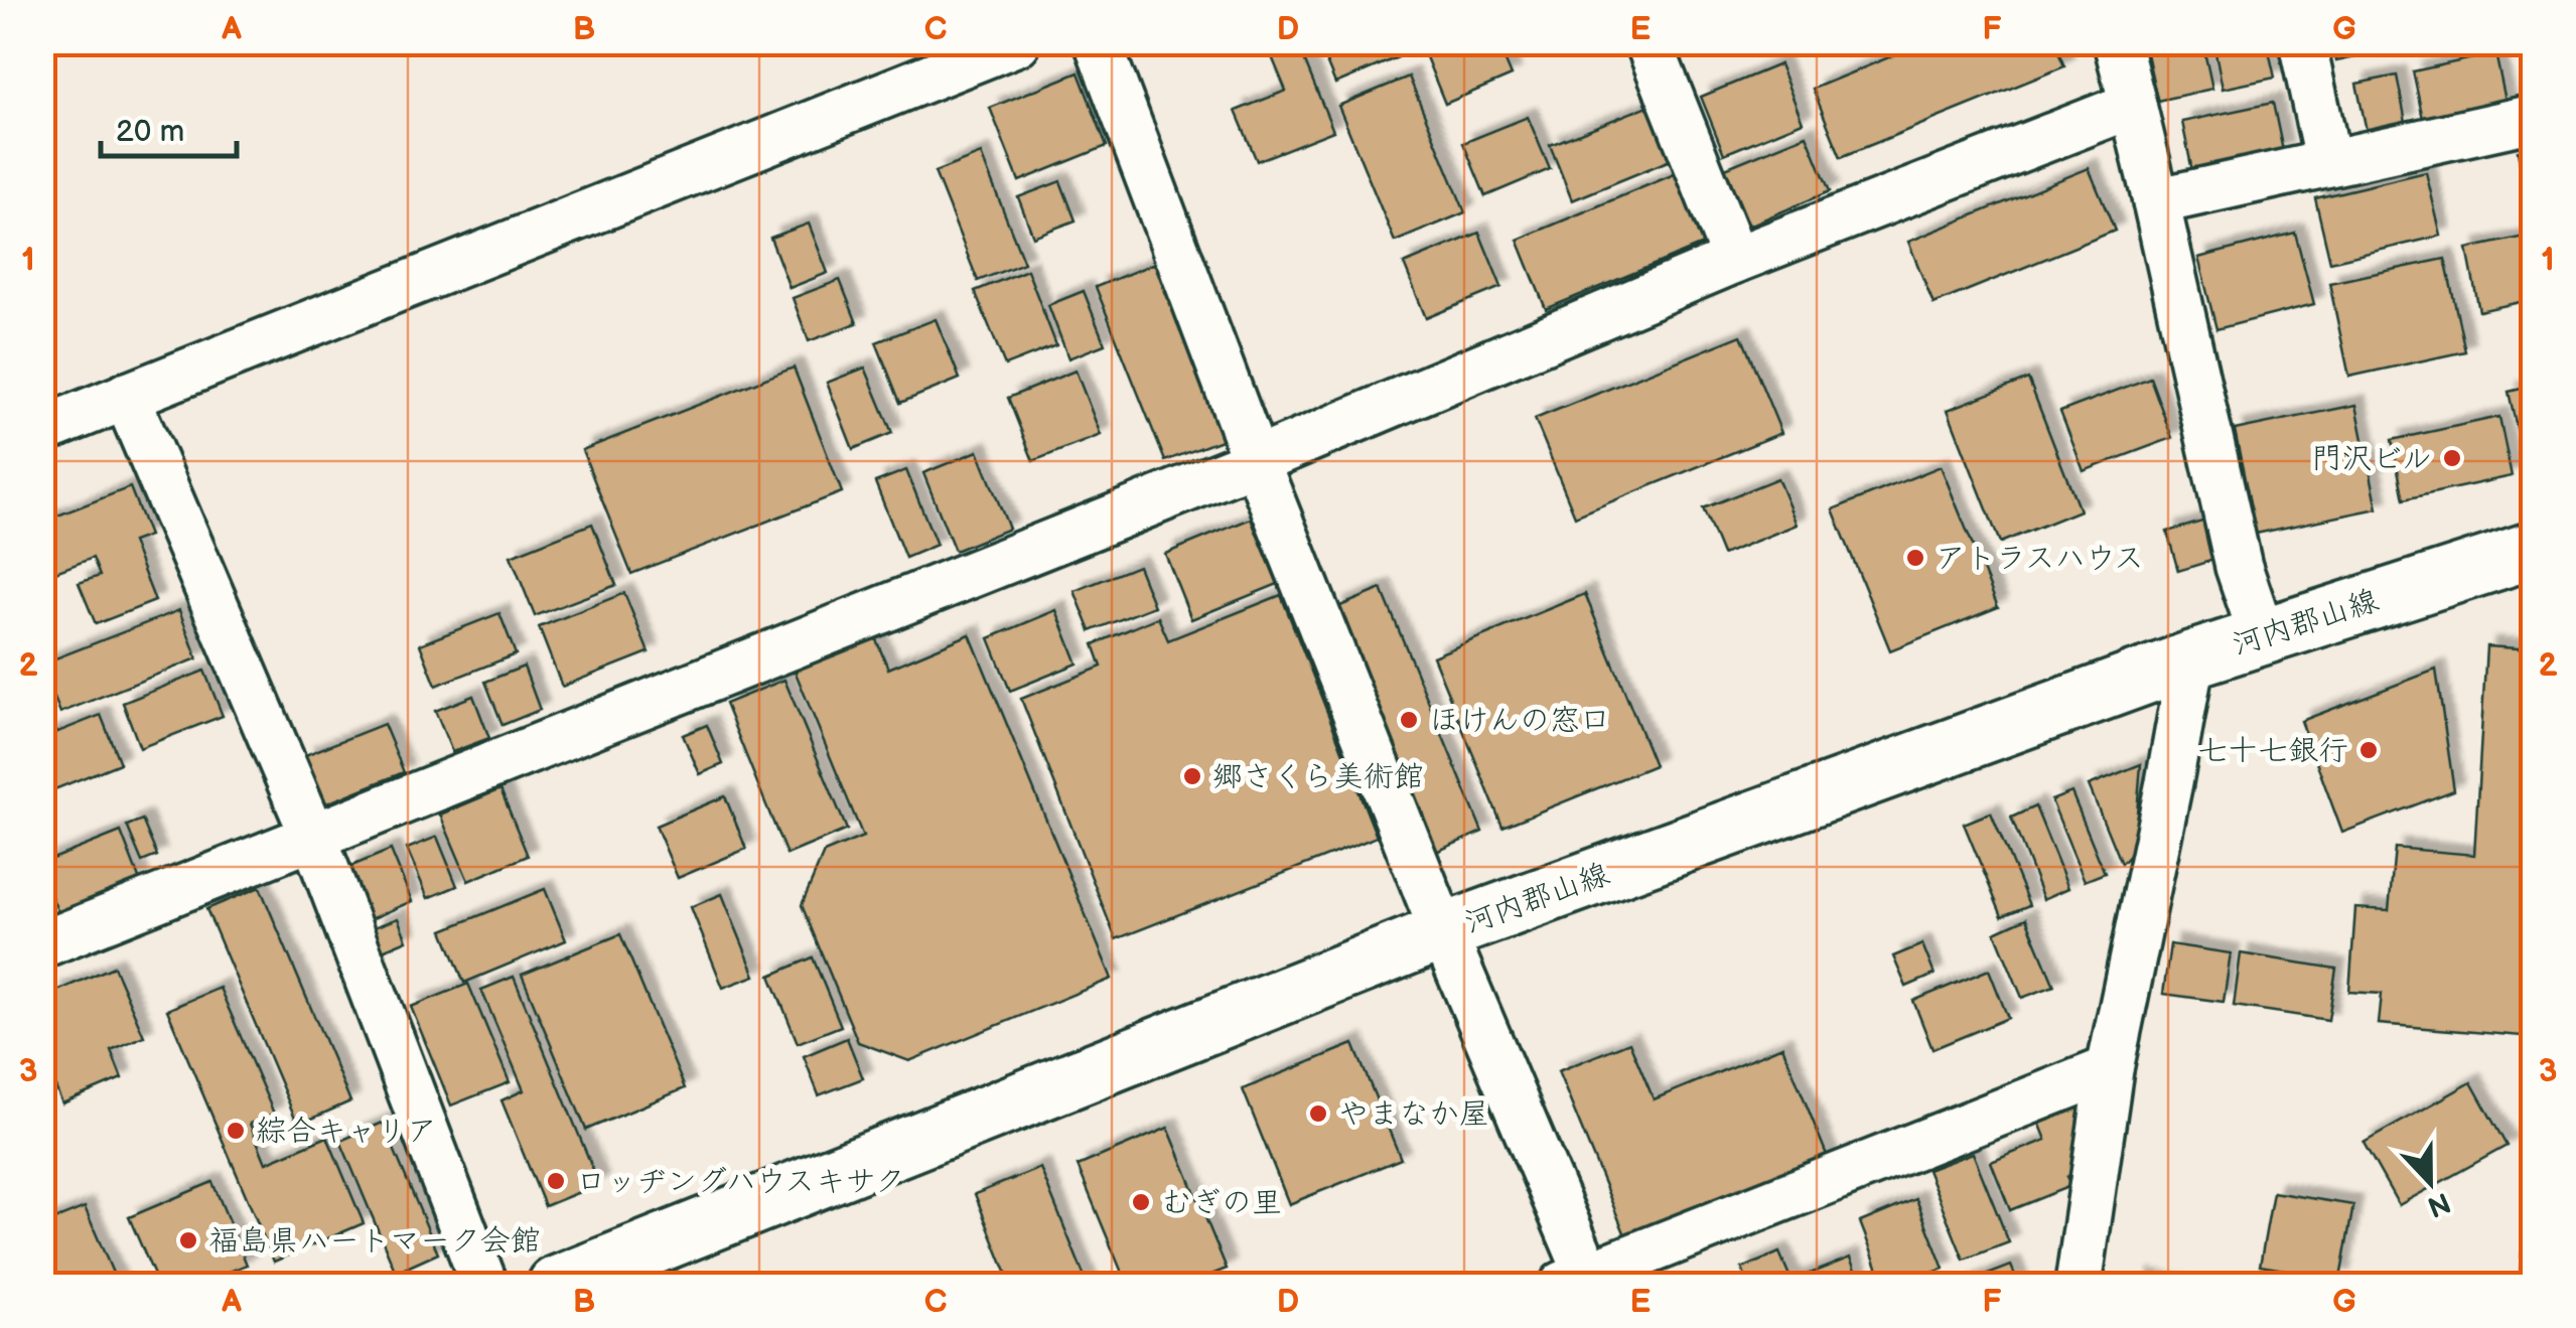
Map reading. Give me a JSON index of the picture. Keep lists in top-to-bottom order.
{
  "streets": {
    "main road": ["河内郡山線"]
  },
  "places": [
    "門沢ビル",
    "アトラスハウス",
    "ほけんの窓口",
    "七十七銀行",
    "郷さくら美術館",
    "やまなか屋",
    "綜合キャリア",
    "ロッヂングハウスキサク",
    "むぎの里",
    "福島県ハートマーク会館"
  ],
  "scale_bar": "20 m",
  "north": "bottom",
  "grid": {
    "columns": [
      "A",
      "B",
      "C",
      "D",
      "E",
      "F",
      "G"
    ],
    "rows": ["1", "2", "3"]
  }
}
